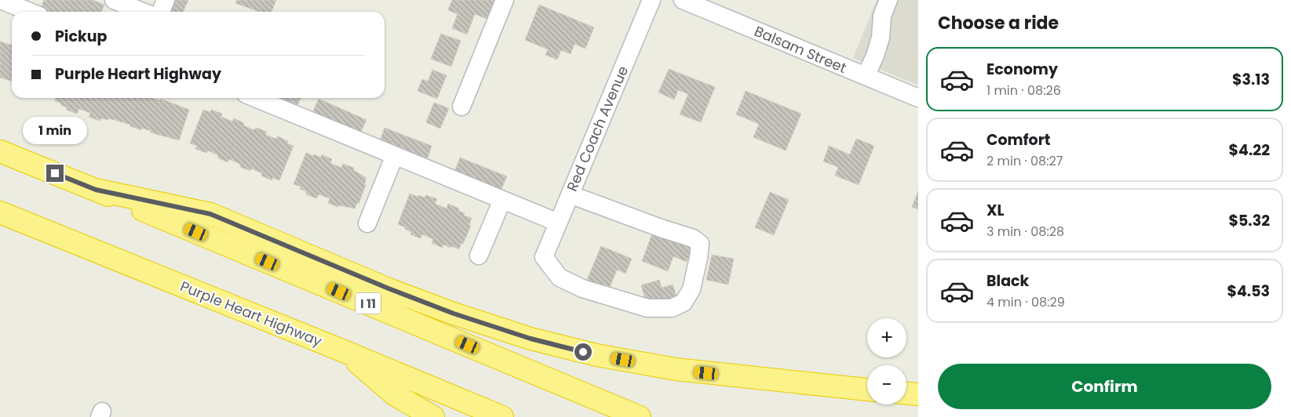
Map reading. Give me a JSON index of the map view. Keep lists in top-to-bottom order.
{
  "streets": {
    "highway": ["I 11", "Purple Heart Highway"],
    "street": ["Balsam Street", "Red Coach Avenue"]
  },
  "page": {
    "heading": "Choose a ride",
    "banner": ["Pickup", "Purple Heart Highway"],
    "list": [
      {
        "name": "Economy",
        "note": "1 min · 08:26",
        "value": "$3.13"
      },
      {
        "name": "Comfort",
        "note": "2 min · 08:27",
        "value": "$4.22"
      },
      {
        "name": "XL",
        "note": "3 min · 08:28",
        "value": "$5.32"
      },
      {
        "name": "Black",
        "note": "4 min · 08:29",
        "value": "$4.53"
      }
    ],
    "bubble": "1 min",
    "map_buttons": ["+", "−"],
    "buttons": "Confirm"
  }
}
